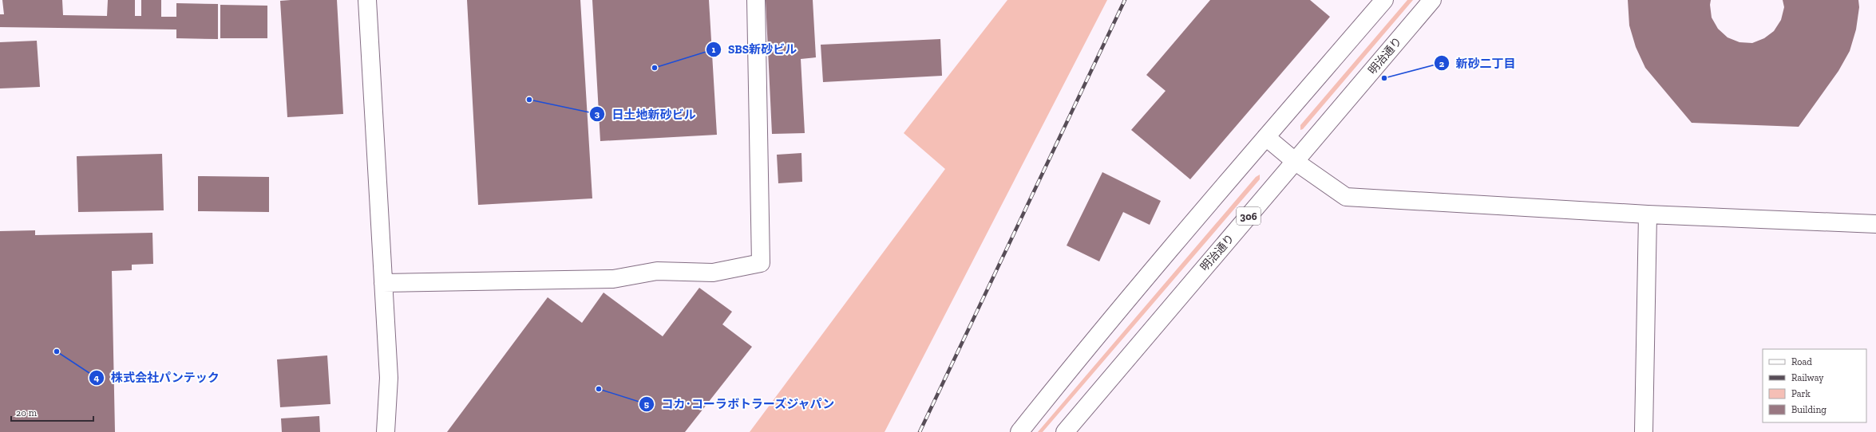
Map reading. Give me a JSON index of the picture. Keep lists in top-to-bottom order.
{
  "streets": {
    "main road": ["明治通り", "306"]
  },
  "places": [
    "SBS新砂ビル",
    "新砂二丁目",
    "日土地新砂ビル",
    "株式会社パンテック",
    "コカ･コーラボトラーズジャパン"
  ],
  "legend": [
    "Road",
    "Railway",
    "Park",
    "Building"
  ],
  "scale_bar": "20 m"
}
